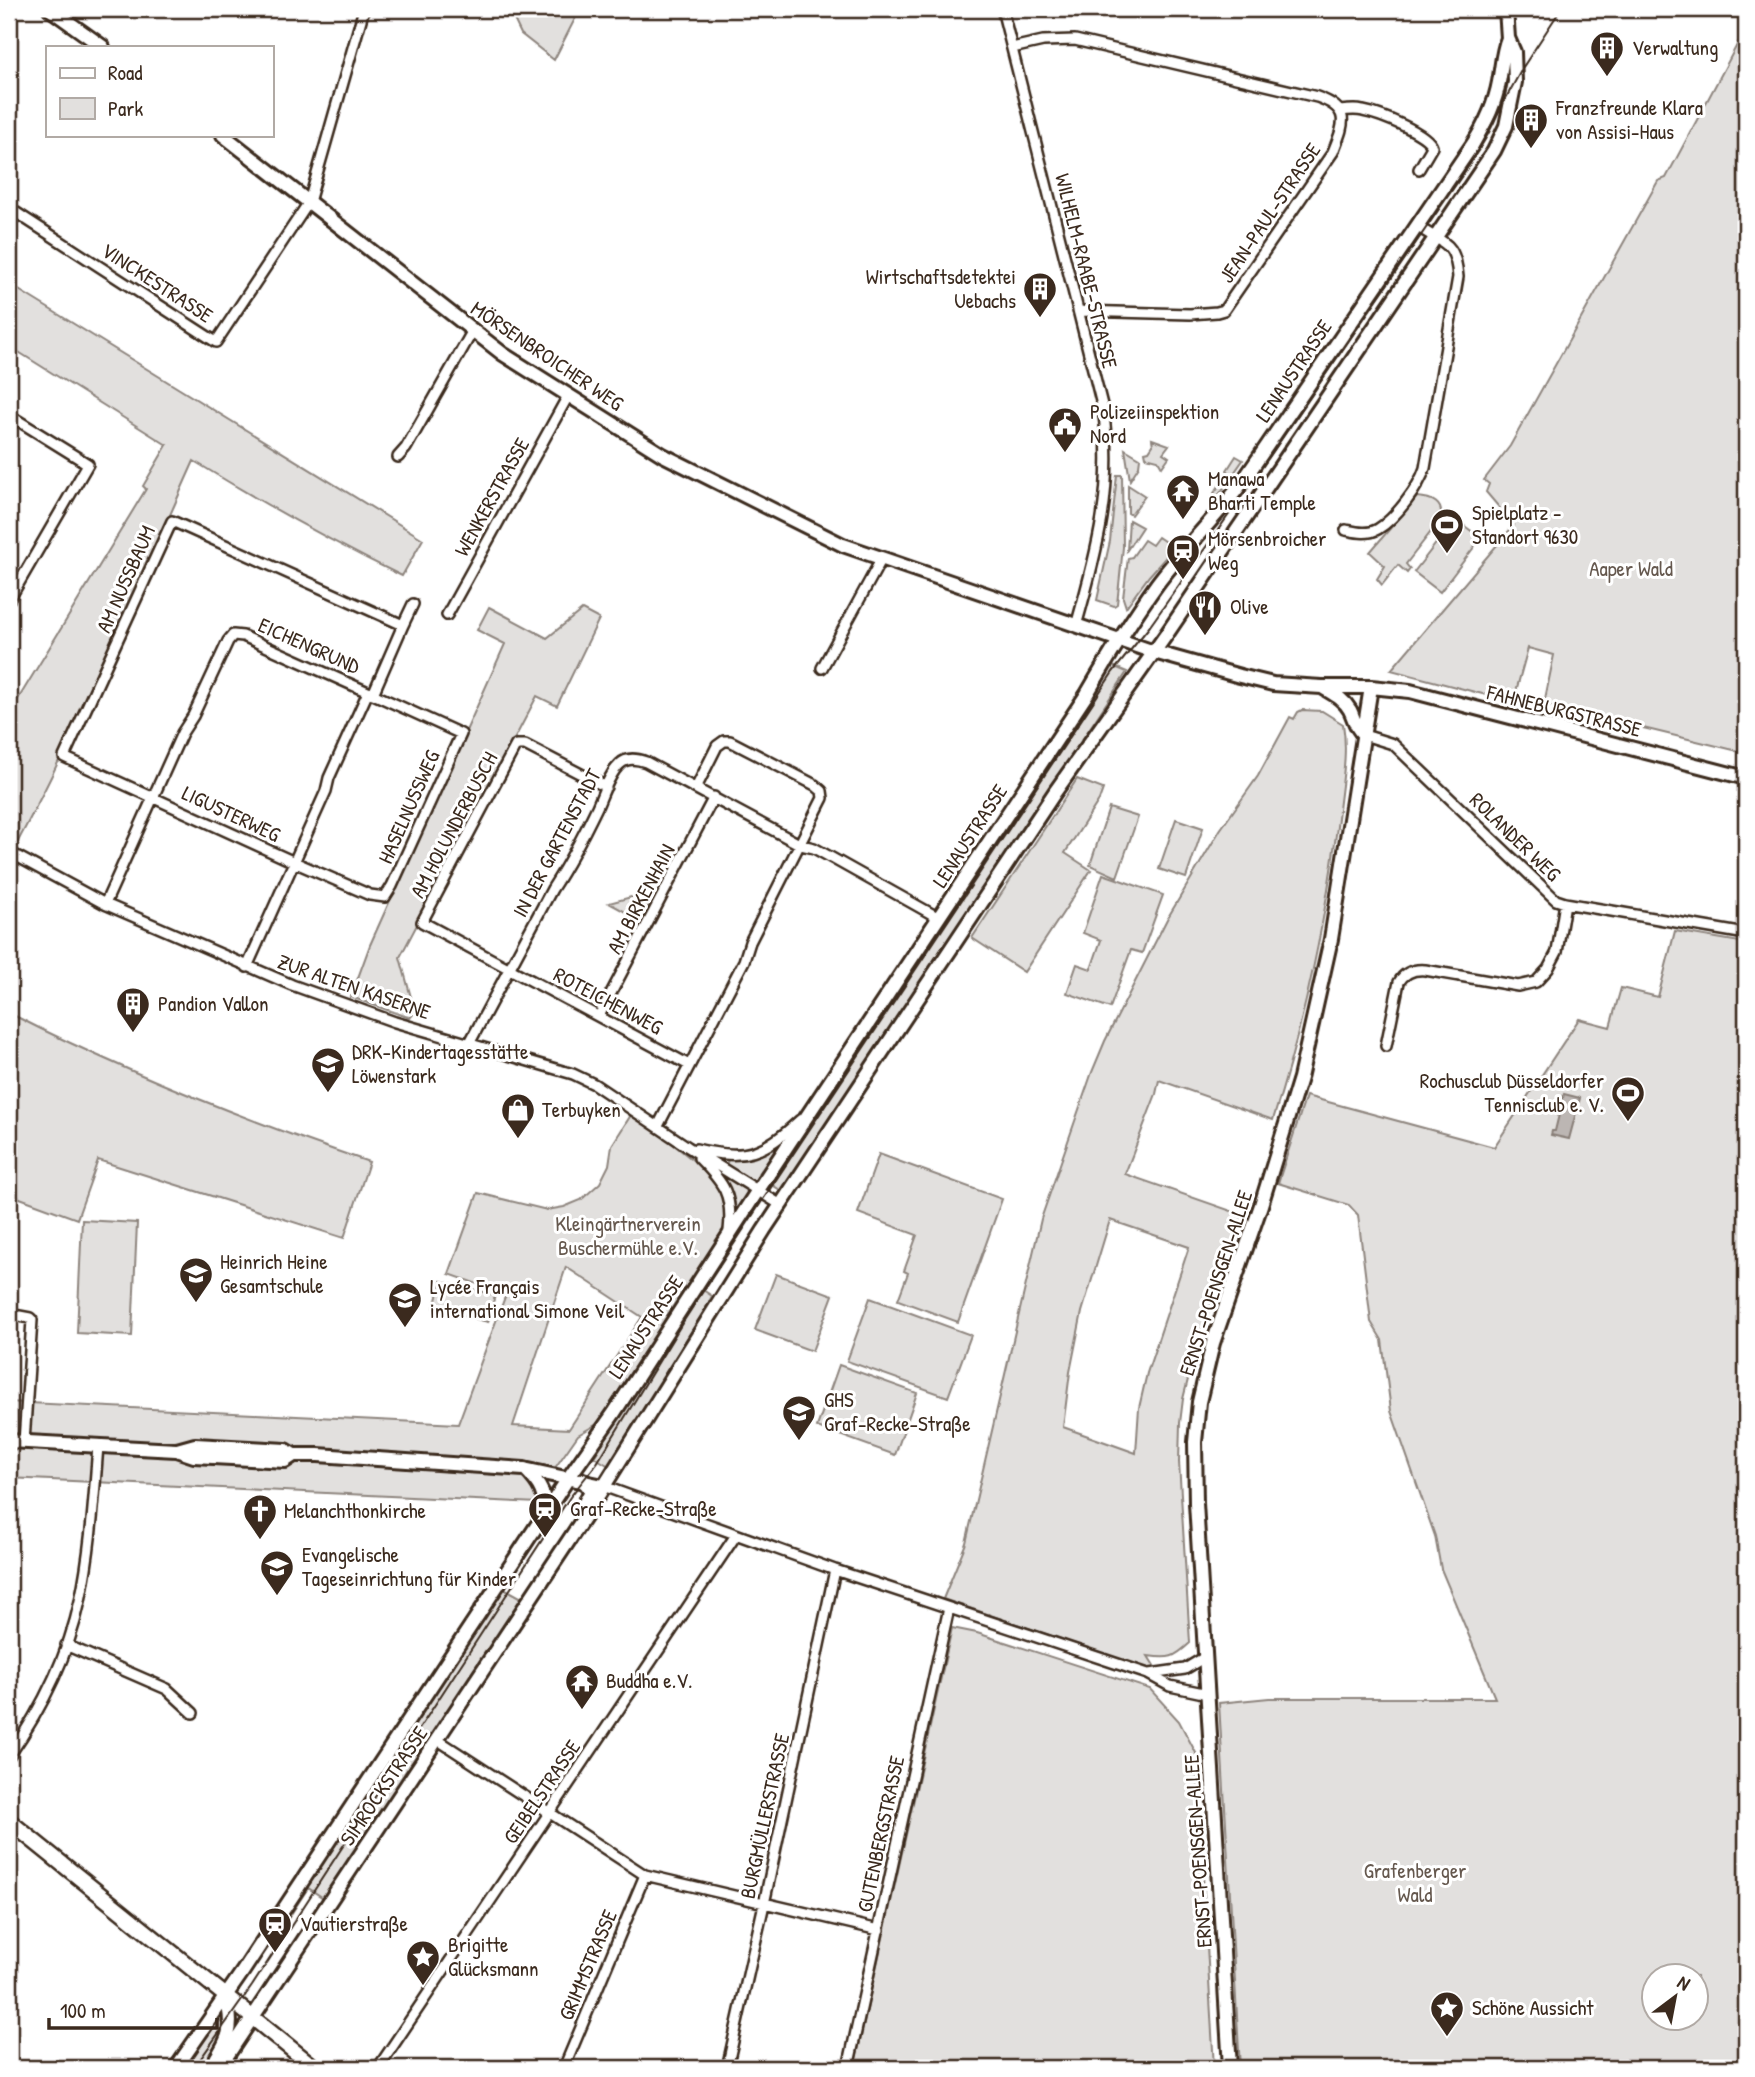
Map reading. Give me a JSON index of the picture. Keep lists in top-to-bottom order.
{
  "streets": {
    "main road": [
      "MÖRSENBROICHER WEG",
      "LENAUSTRASSE",
      "FAHNEBURGSTRASSE",
      "ERNST-POENSGEN-ALLEE",
      "SIMROCKSTRASSE"
    ],
    "street": [
      "JEAN-PAUL-STRASSE",
      "WILHELM-RAABE-STRASSE",
      "VINCKESTRASSE",
      "WENKERSTRASSE",
      "AM NUSSBAUM",
      "EICHENGRUND",
      "HASELNUSSWEG",
      "LIGUSTERWEG",
      "AM HOLUNDERBUSCH",
      "ROLANDER WEG",
      "IN DER GARTENSTADT",
      "AM BIRKENHAIN",
      "ZUR ALTEN KASERNE",
      "ROTEICHENWEG",
      "GEIBELSTRASSE",
      "BURGMÜLLERSTRASSE",
      "GUTENBERGSTRASSE",
      "GRIMMSTRASSE"
    ]
  },
  "crossings": [
    ["JEAN-PAUL-STRASSE", "WILHELM-RAABE-STRASSE"],
    ["WILHELM-RAABE-STRASSE", "MÖRSENBROICHER WEG"],
    ["VINCKESTRASSE", "MÖRSENBROICHER WEG"],
    ["MÖRSENBROICHER WEG", "LENAUSTRASSE"],
    ["MÖRSENBROICHER WEG", "WENKERSTRASSE"],
    ["MÖRSENBROICHER WEG", "FAHNEBURGSTRASSE"],
    ["MÖRSENBROICHER WEG", "ERNST-POENSGEN-ALLEE"],
    ["LENAUSTRASSE", "IN DER GARTENSTADT"],
    ["LENAUSTRASSE", "ZUR ALTEN KASERNE"],
    ["LENAUSTRASSE", "SIMROCKSTRASSE"],
    ["AM NUSSBAUM", "EICHENGRUND"],
    ["AM NUSSBAUM", "LIGUSTERWEG"],
    ["EICHENGRUND", "HASELNUSSWEG"],
    ["EICHENGRUND", "LIGUSTERWEG"],
    ["EICHENGRUND", "ZUR ALTEN KASERNE"],
    ["FAHNEBURGSTRASSE", "ERNST-POENSGEN-ALLEE"],
    ["HASELNUSSWEG", "LIGUSTERWEG"],
    ["AM HOLUNDERBUSCH", "IN DER GARTENSTADT"],
    ["AM HOLUNDERBUSCH", "ROTEICHENWEG"],
    ["ROLANDER WEG", "ERNST-POENSGEN-ALLEE"],
    ["IN DER GARTENSTADT", "AM BIRKENHAIN"],
    ["IN DER GARTENSTADT", "ZUR ALTEN KASERNE"],
    ["IN DER GARTENSTADT", "ROTEICHENWEG"],
    ["AM BIRKENHAIN", "ROTEICHENWEG"]
  ],
  "parks": ["Aaper Wald", "Kleingärtnerverein Buschermühle e.V.", "Grafenberger Wald"],
  "places": {
    "building": [
      "Verwaltung",
      "Franzfreunde Klara von Assisi-Haus",
      "Wirtschaftsdetektei Uebachs",
      "Pandion Vallon"
    ],
    "public building": ["Polizeiinspektion Nord"],
    "temple": ["Manawa Bharti Temple", "Buddha e.V."],
    "sports": ["Spielplatz - Standort 9630", "Rochusclub Düsseldorfer Tennisclub e. V."],
    "station": ["Mörsenbroicher Weg", "Graf-Recke-Straße", "Vautierstraße"],
    "restaurant": ["Olive"],
    "school or university": [
      "DRK-Kindertagesstätte Löwenstark",
      "Heinrich Heine Gesamtschule",
      "Lycée Français international Simone Veil",
      "GHS Graf-Recke-Straße",
      "Evangelische Tageseinrichtung für Kinder"
    ],
    "shop": ["Terbuyken"],
    "church": ["Melanchthonkirche"],
    "place": ["Brigitte Glücksmann", "Schöne Aussicht"]
  },
  "legend": ["Road", "Park"],
  "scale_bar": "100 m",
  "north": "top right"
}
